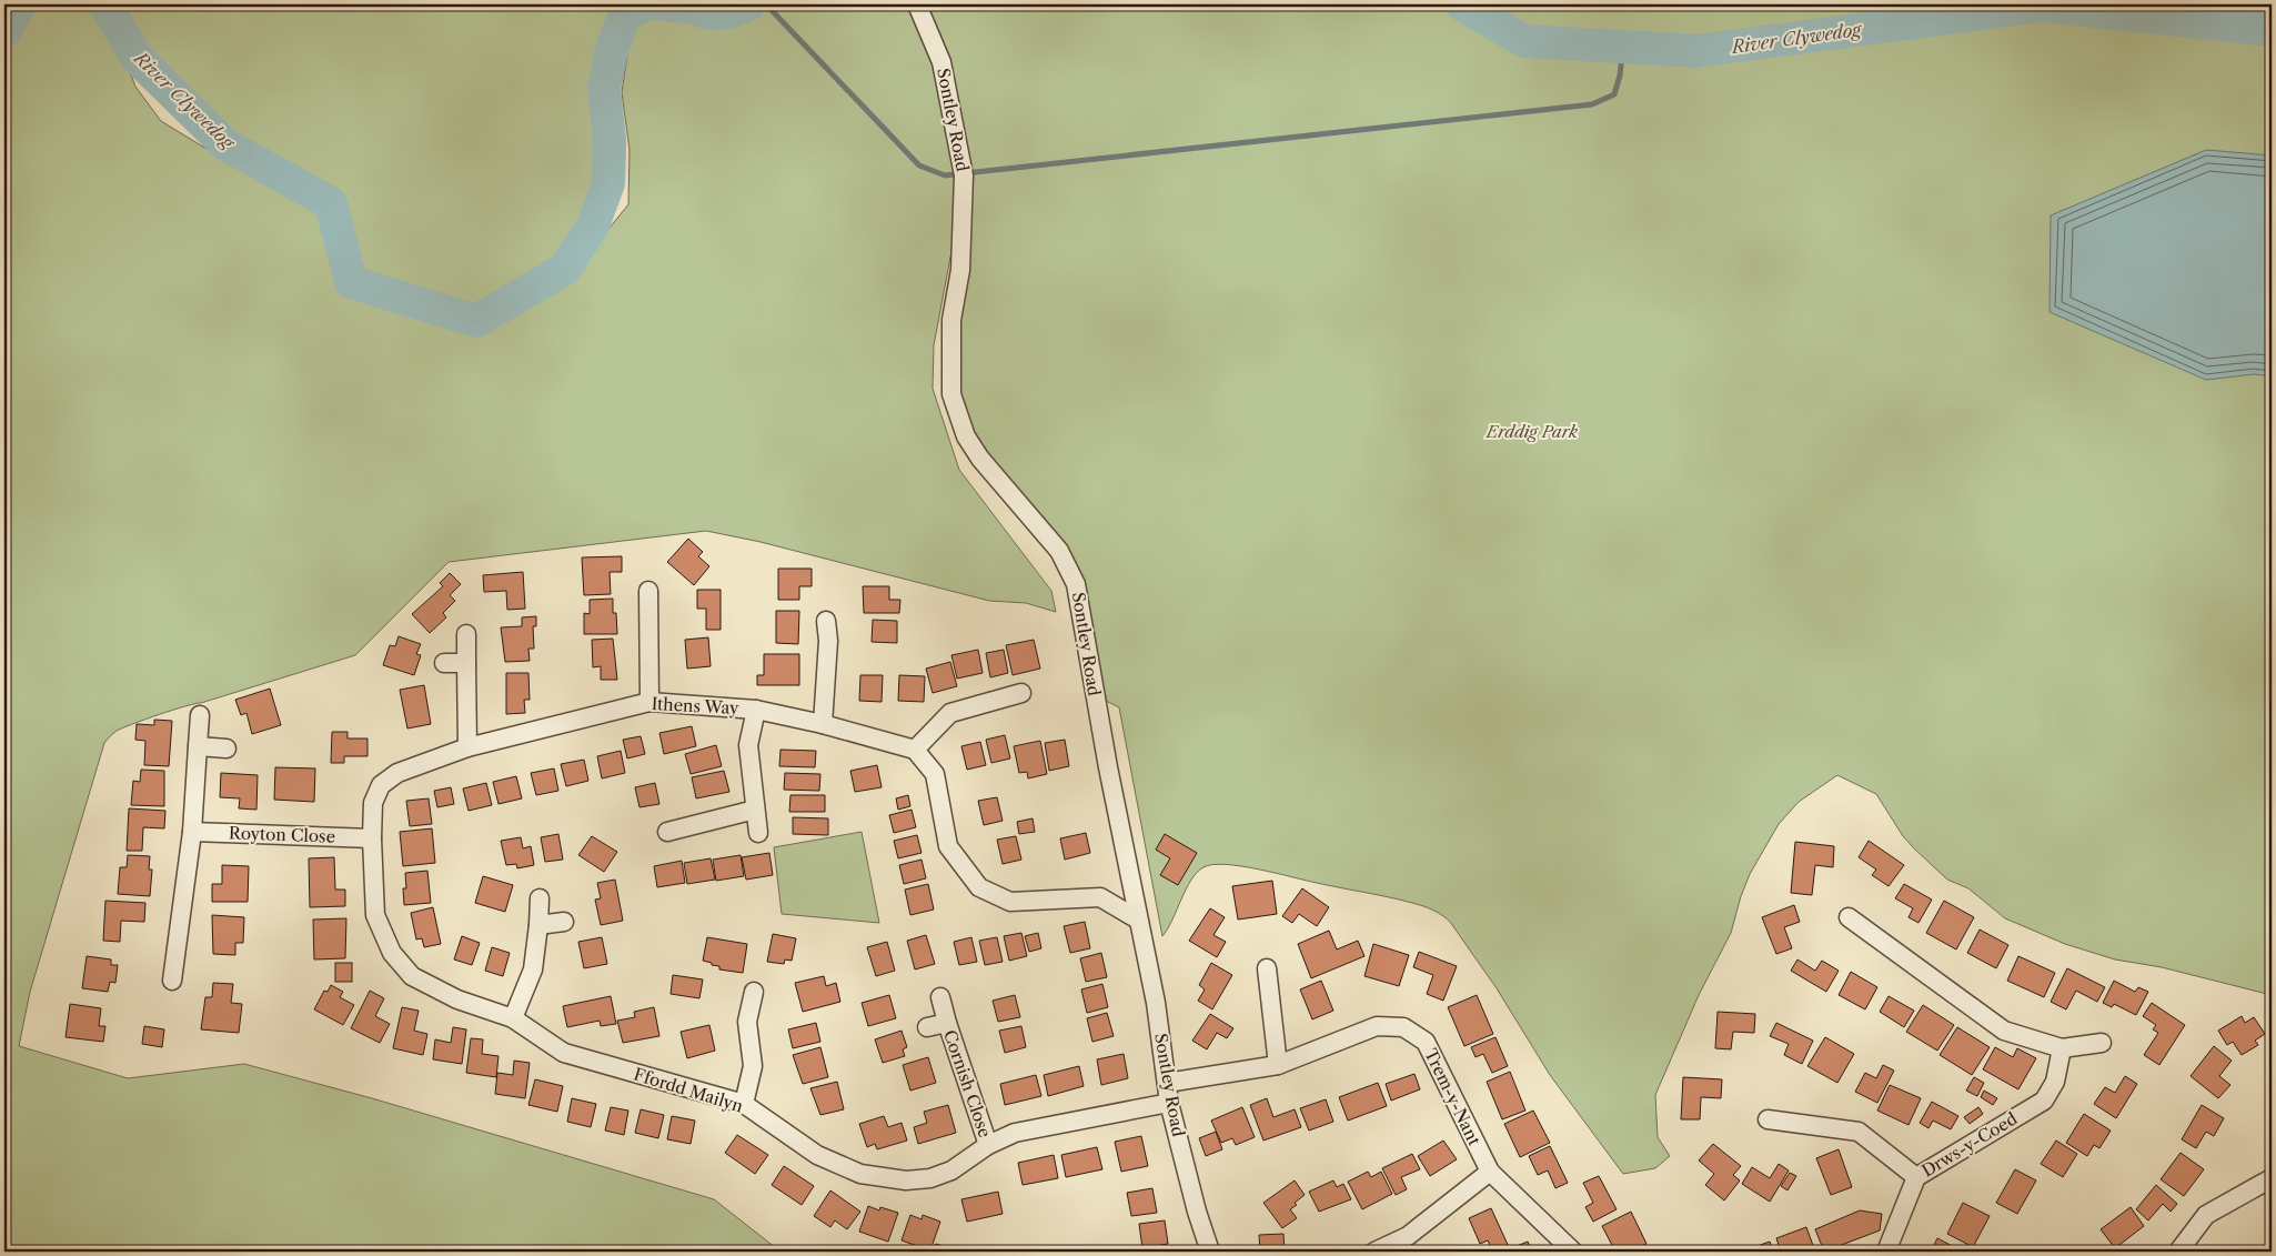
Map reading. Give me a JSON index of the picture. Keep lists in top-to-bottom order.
{
  "streets": {
    "street": [
      "Sontley Road",
      "Ithens Way",
      "Royton Close",
      "Cornish Close",
      "Ffordd Mailyn",
      "Trem-y-Nant",
      "Drws-y-Coed"
    ]
  },
  "crossings": [
    ["Sontley Road", "Ffordd Mailyn"],
    ["Sontley Road", "Trem-y-Nant"],
    ["Ithens Way", "Royton Close"],
    ["Ithens Way", "Ffordd Mailyn"],
    ["Cornish Close", "Ffordd Mailyn"]
  ],
  "water": ["River Clywedog"],
  "parks": ["Erddig Park"]
}
